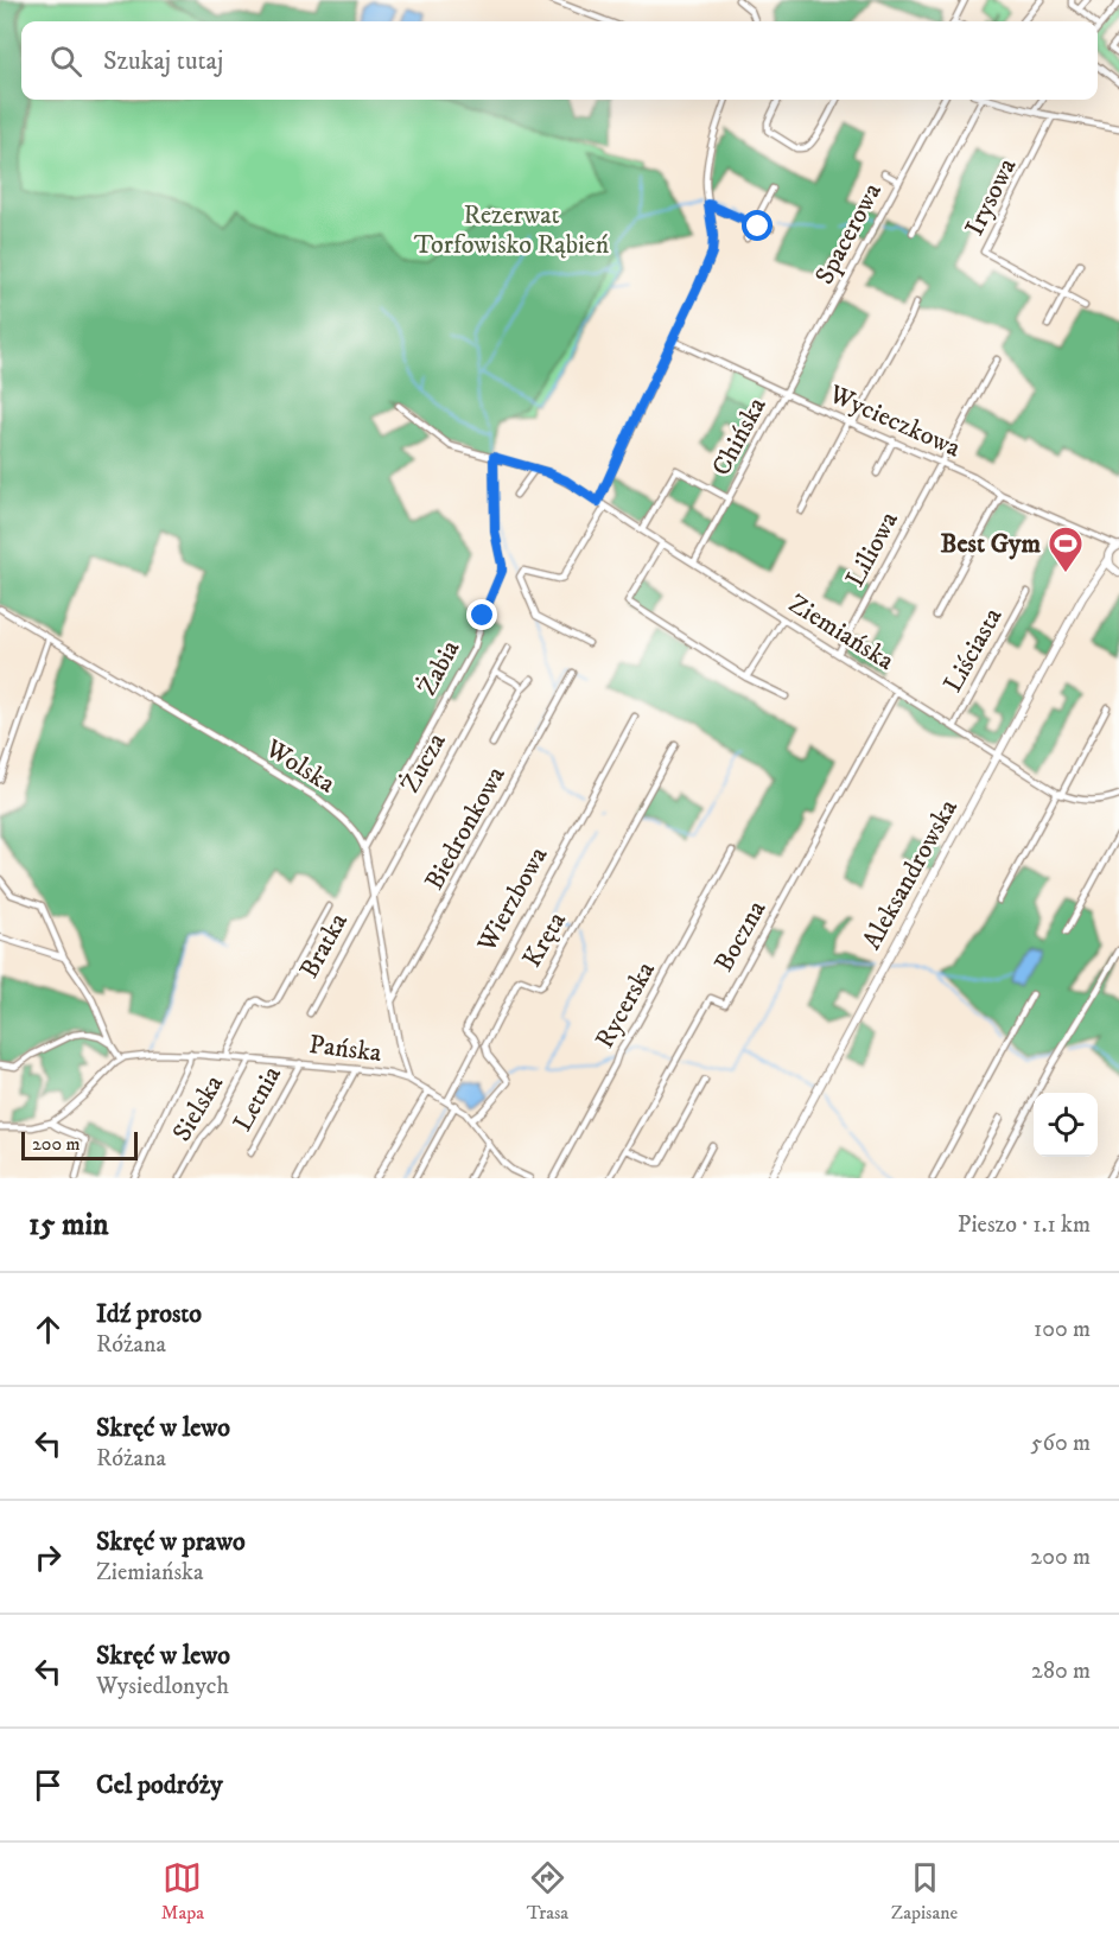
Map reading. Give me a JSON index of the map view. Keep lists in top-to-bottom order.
{
  "streets": {
    "main road": ["Aleksandrowska"],
    "street": [
      "Irysowa",
      "Spacerowa",
      "Wycieczkowa",
      "Chińska",
      "Liliowa",
      "Ziemiańska",
      "Liściasta",
      "Żabia",
      "Żucza",
      "Wolska",
      "Biedronkowa",
      "Wierzbowa",
      "Boczna",
      "Kręta",
      "Bratka",
      "Rycerska",
      "Pańska",
      "Letnia",
      "Sielska"
    ]
  },
  "crossings": [
    ["Spacerowa", "Wycieczkowa"],
    ["Spacerowa", "Chińska"],
    ["Wycieczkowa", "Chińska"],
    ["Wycieczkowa", "Liliowa"],
    ["Wycieczkowa", "Aleksandrowska"],
    ["Chińska", "Ziemiańska"],
    ["Liliowa", "Ziemiańska"],
    ["Ziemiańska", "Liściasta"],
    ["Ziemiańska", "Żabia"],
    ["Ziemiańska", "Aleksandrowska"],
    ["Ziemiańska", "Boczna"],
    ["Żabia", "Wolska"],
    ["Żucza", "Wolska"],
    ["Żucza", "Bratka"],
    ["Wolska", "Biedronkowa"],
    ["Wolska", "Bratka"],
    ["Wolska", "Pańska"],
    ["Wierzbowa", "Pańska"],
    ["Kręta", "Pańska"],
    ["Pańska", "Letnia"],
    ["Pańska", "Sielska"]
  ],
  "parks": ["Rezerwat Torfowisko Rąbień"],
  "places": {
    "sports": ["Best Gym"]
  },
  "scale_bar": "200 m",
  "page": {
    "search": "Szukaj tutaj",
    "scale": "200 m",
    "heading": ["15 min", "Pieszo · 1.1 km"],
    "list": [
      ["Idź prosto", "Różana", "100 m"],
      ["Skręć w lewo", "Różana", "560 m"],
      ["Skręć w prawo", "Ziemiańska", "200 m"],
      ["Skręć w lewo", "Wysiedlonych", "280 m"],
      "Cel podróży"
    ],
    "nav": ["Mapa", "Trasa", "Zapisane"]
  }
}
